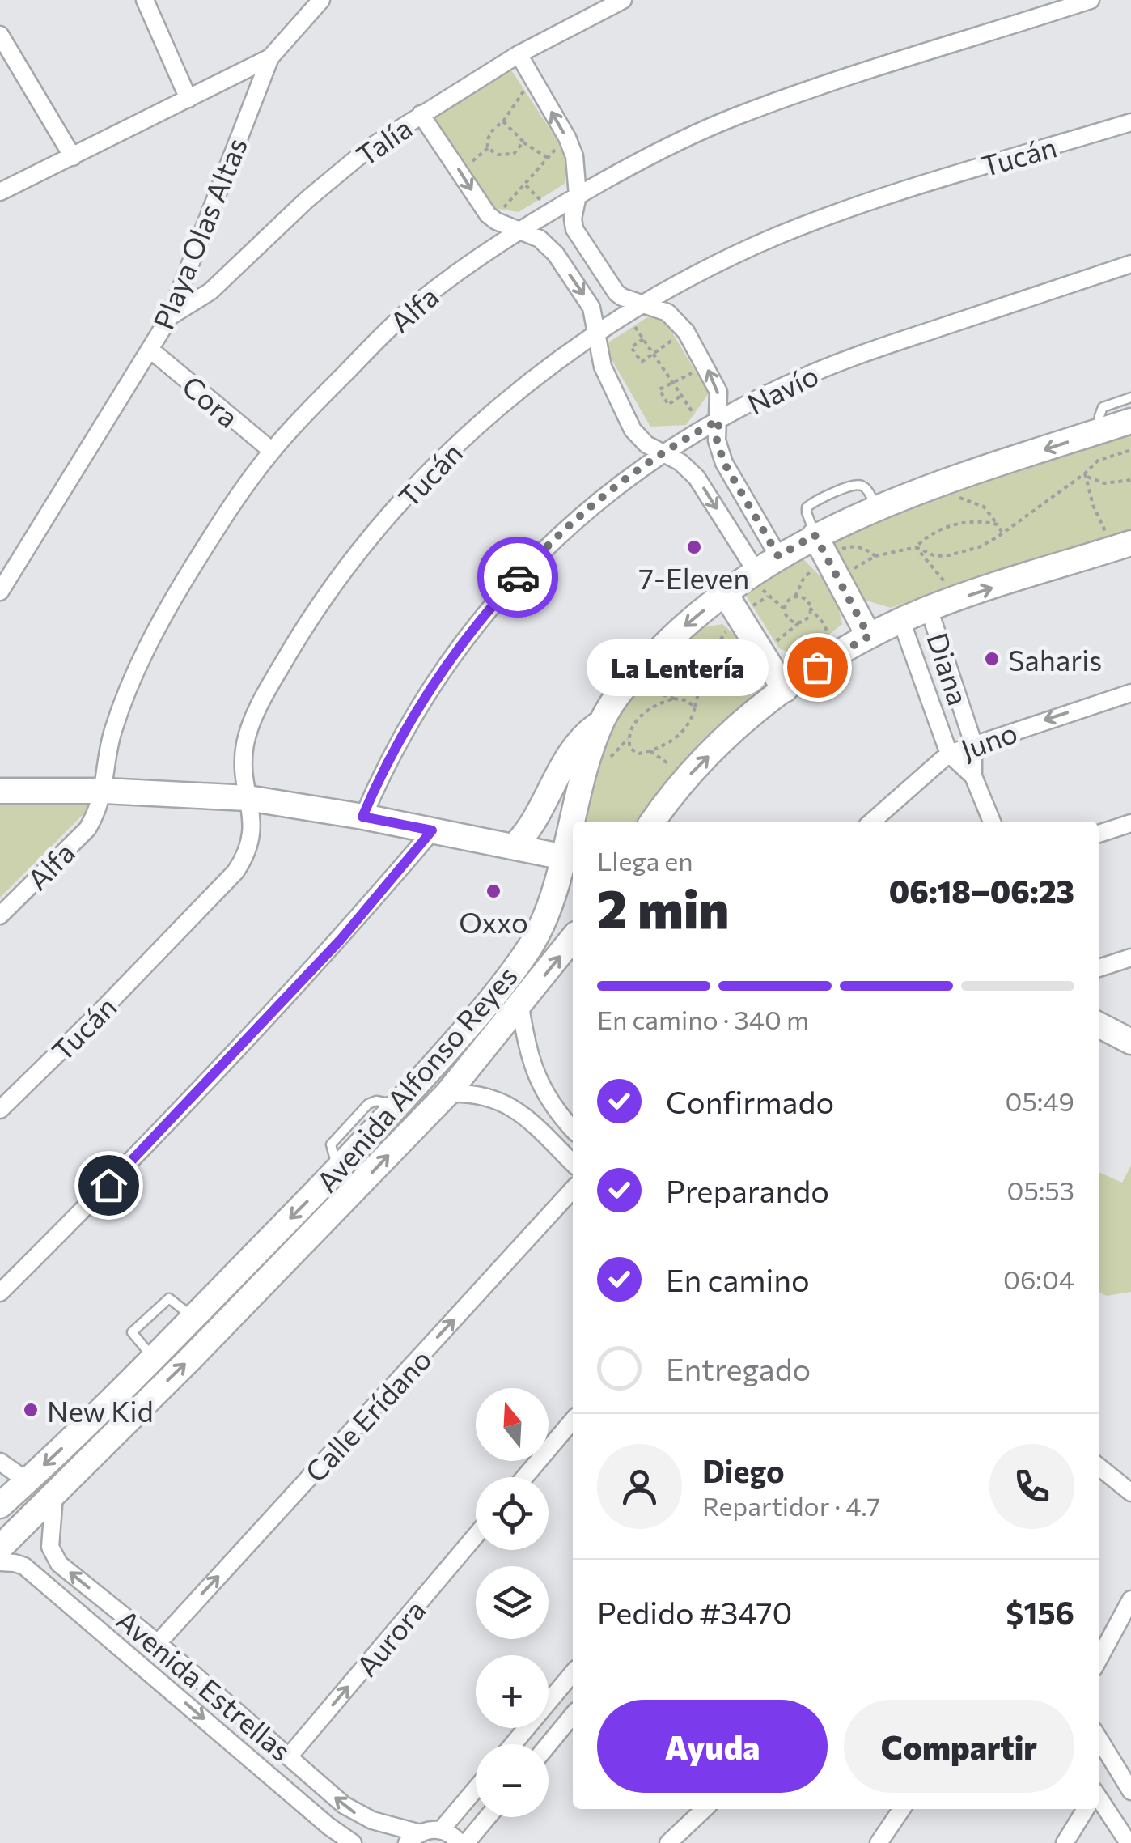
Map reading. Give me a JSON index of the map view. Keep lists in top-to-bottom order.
{
  "streets": {
    "main road": ["Avenida Alfonso Reyes"],
    "street": [
      "Talía",
      "Tucán",
      "Playa Olas Altas",
      "Alfa",
      "Navío",
      "Cora",
      "Diana",
      "Juno",
      "Calle Erídano",
      "Aurora",
      "Avenida Estrellas"
    ]
  },
  "crossings": [
    ["Talía", "Playa Olas Altas"],
    ["Playa Olas Altas", "Cora"],
    ["Alfa", "Cora"],
    ["Diana", "Juno"],
    ["Avenida Alfonso Reyes", "Avenida Estrellas"],
    ["Calle Erídano", "Avenida Estrellas"],
    ["Aurora", "Avenida Estrellas"]
  ],
  "one_way": ["Juno", "Calle Erídano", "Aurora"],
  "places": [
    "7-Eleven",
    "Saharis",
    "La Lentería",
    "Oxxo",
    "New Kid"
  ],
  "north": "top",
  "page": {
    "bubble": "La Lentería",
    "heading": ["2 min", "Llega en", "06:18–06:23"],
    "panel": [
      "Diego",
      "Repartidor · 4.7",
      "Pedido #3470",
      "$156"
    ],
    "bar": "En camino · 340 m",
    "list": [
      ["Confirmado", "05:49"],
      ["Preparando", "05:53"],
      ["En camino", "06:04"],
      "Entregado"
    ],
    "map_buttons": ["+", "−"],
    "buttons": ["Ayuda", "Compartir"]
  }
}
